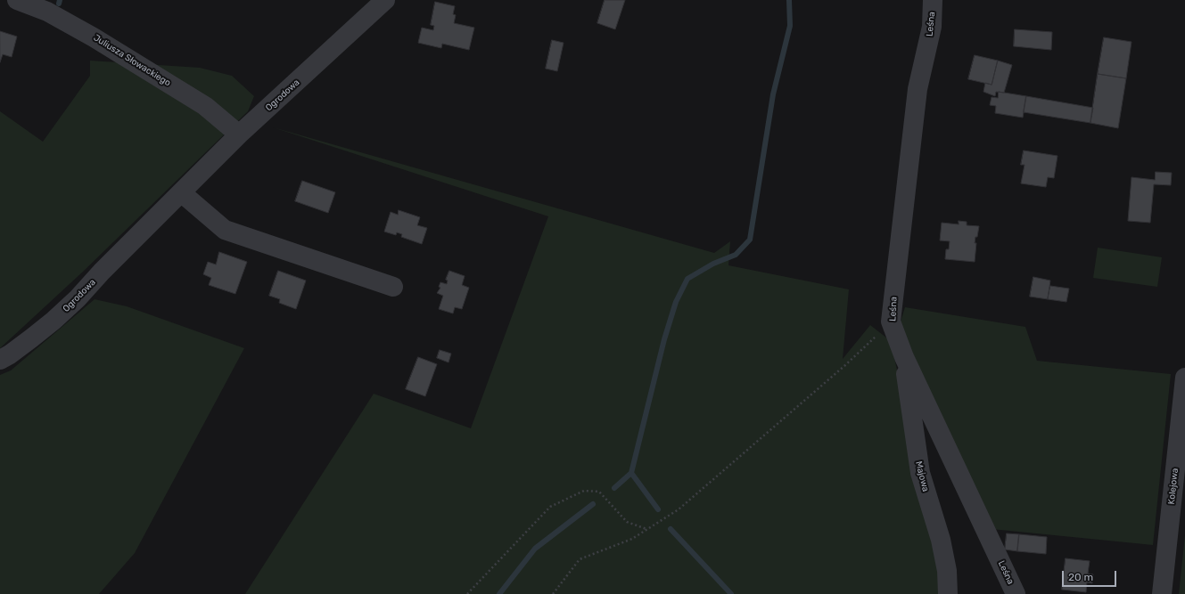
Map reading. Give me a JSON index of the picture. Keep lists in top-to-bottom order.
{
  "streets": {
    "street": [
      "Leśna",
      "Juliusza Słowackiego",
      "Ogrodowa",
      "Majowa",
      "Kolejowa"
    ]
  },
  "crossings": [
    ["Leśna", "Majowa"],
    ["Juliusza Słowackiego", "Ogrodowa"]
  ],
  "scale_bar": "20 m"
}
